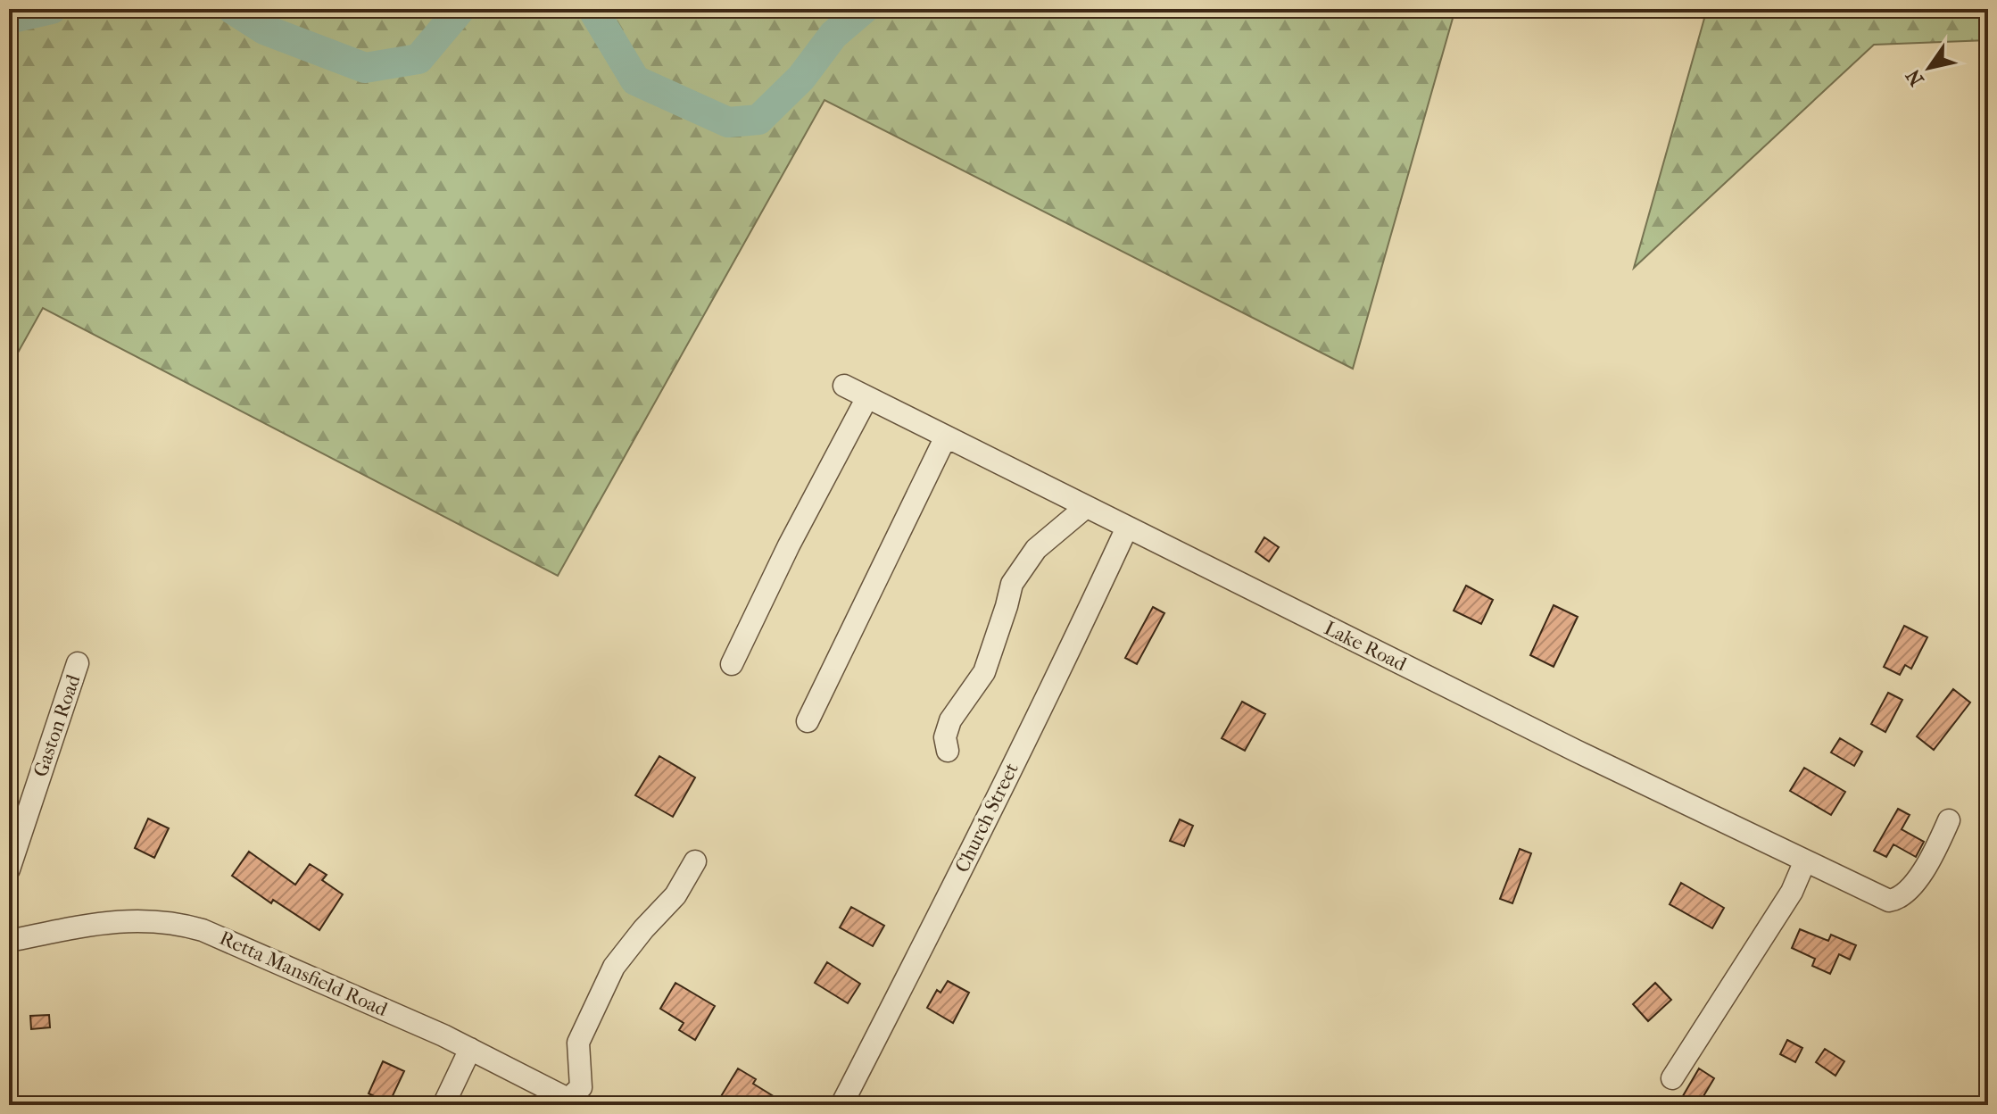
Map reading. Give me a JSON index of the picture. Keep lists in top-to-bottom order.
{
  "streets": {
    "street": [
      "Lake Road",
      "Gaston Road",
      "Church Street",
      "Retta Mansfield Road"
    ]
  },
  "crossings": [
    ["Lake Road", "Church Street"]
  ],
  "north": "bottom left"
}
